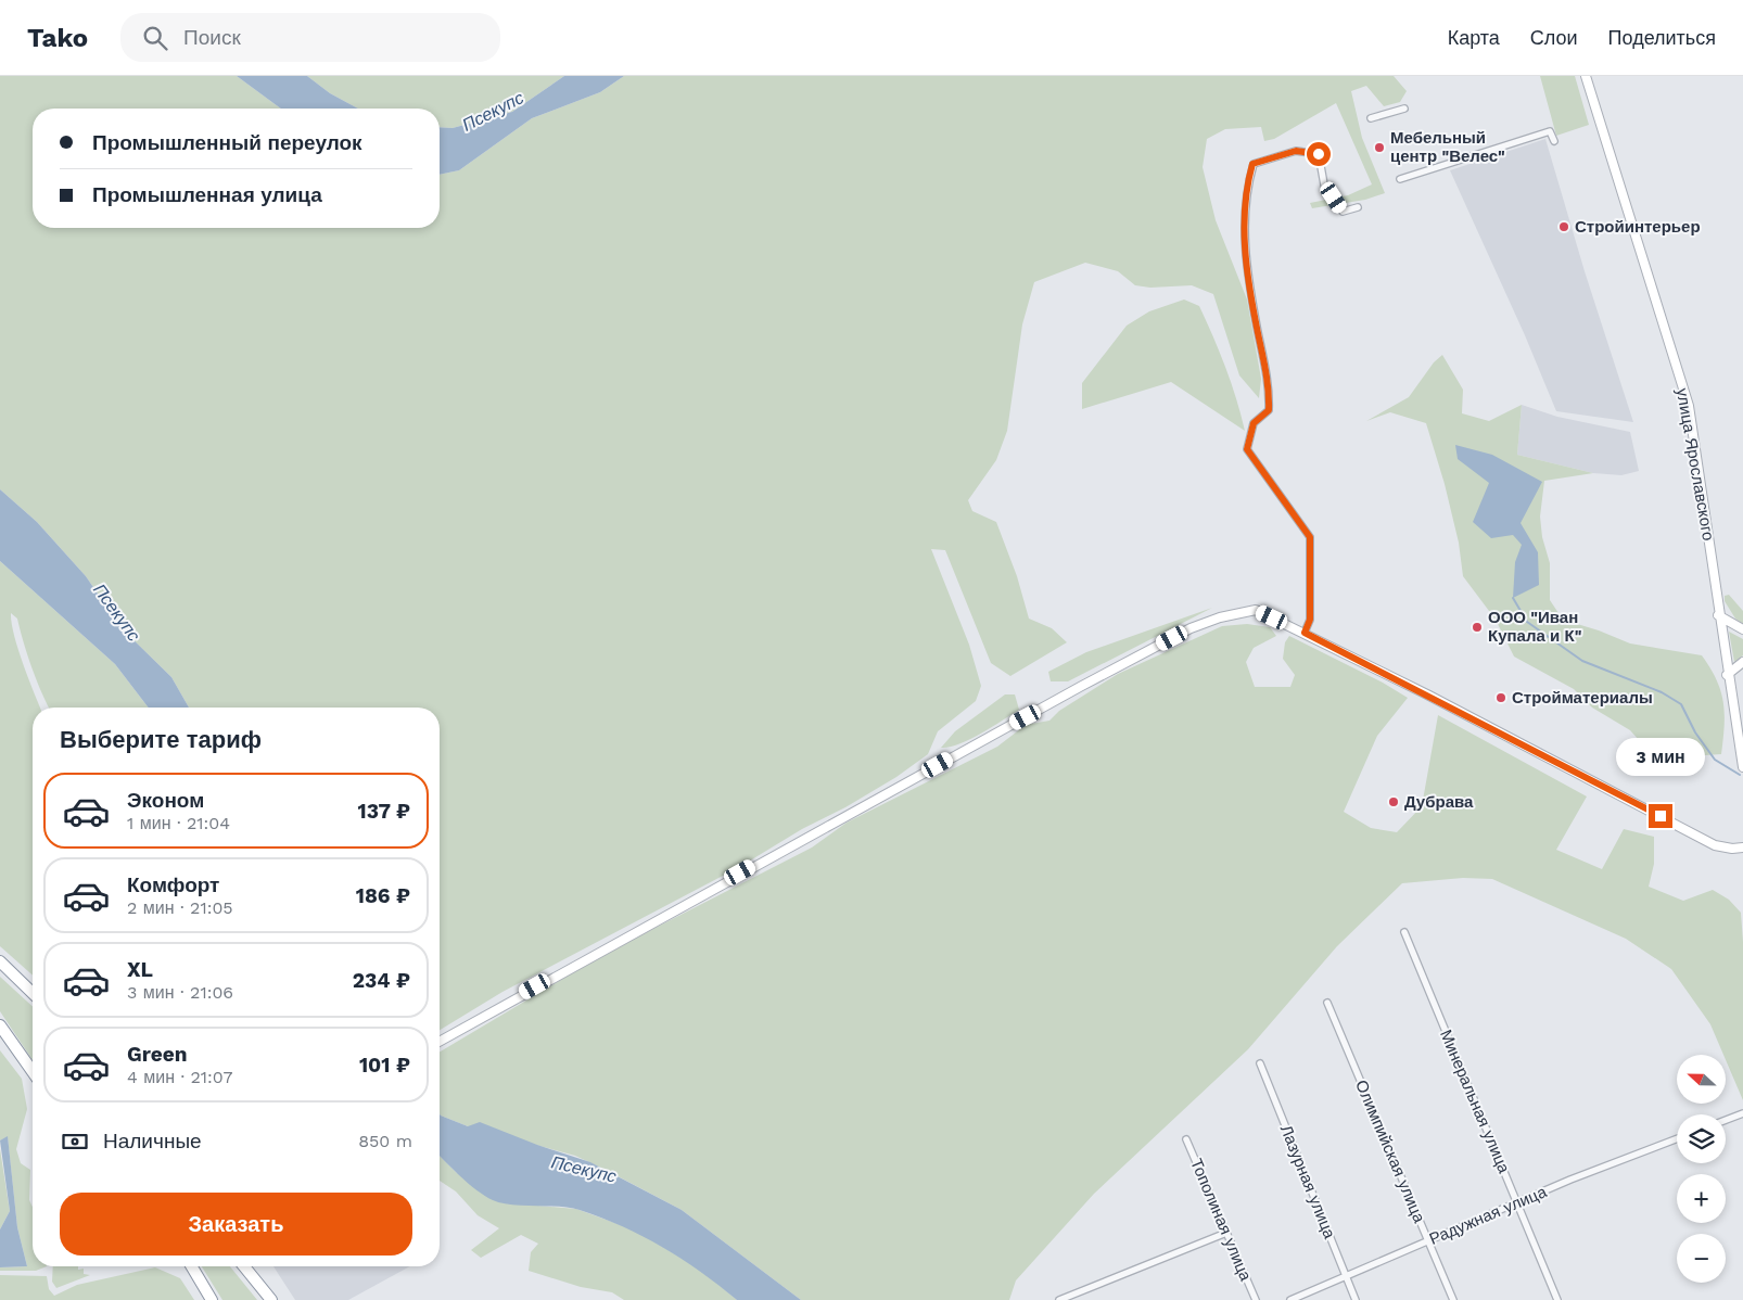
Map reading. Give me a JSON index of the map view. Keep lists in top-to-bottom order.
{
  "streets": {
    "main road": ["улица Ярославского"],
    "street": [
      "Минеральная улица",
      "Олимпийская улица",
      "Лазурная улица",
      "Радужная улица",
      "Тополиная улица"
    ]
  },
  "crossings": [
    ["Минеральная улица", "Радужная улица"],
    ["Олимпийская улица", "Радужная улица"],
    ["Лазурная улица", "Радужная улица"]
  ],
  "water": ["Псекупс"],
  "places": [
    "Мебельный центр \"Велес\"",
    "Стройинтерьер",
    "ООО \"Иван Купала и К\"",
    "Стройматериалы",
    "Дубрава"
  ],
  "north": "left",
  "page": {
    "header": "Tako",
    "search": "Поиск",
    "nav": ["Карта", "Слои", "Поделиться"],
    "banner": ["Промышленный переулок", "Промышленная улица"],
    "heading": "Выберите тариф",
    "bubble": "3 мин",
    "list": [
      {
        "name": "Эконом",
        "note": "1 мин · 21:04",
        "value": "137 ₽"
      },
      {
        "name": "Комфорт",
        "note": "2 мин · 21:05",
        "value": "186 ₽"
      },
      {
        "name": "XL",
        "note": "3 мин · 21:06",
        "value": "234 ₽"
      },
      {
        "name": "Green",
        "note": "4 мин · 21:07",
        "value": "101 ₽"
      }
    ],
    "map_buttons": ["+", "−"],
    "pay": ["Наличные", "850 m"],
    "buttons": "Заказать"
  }
}
